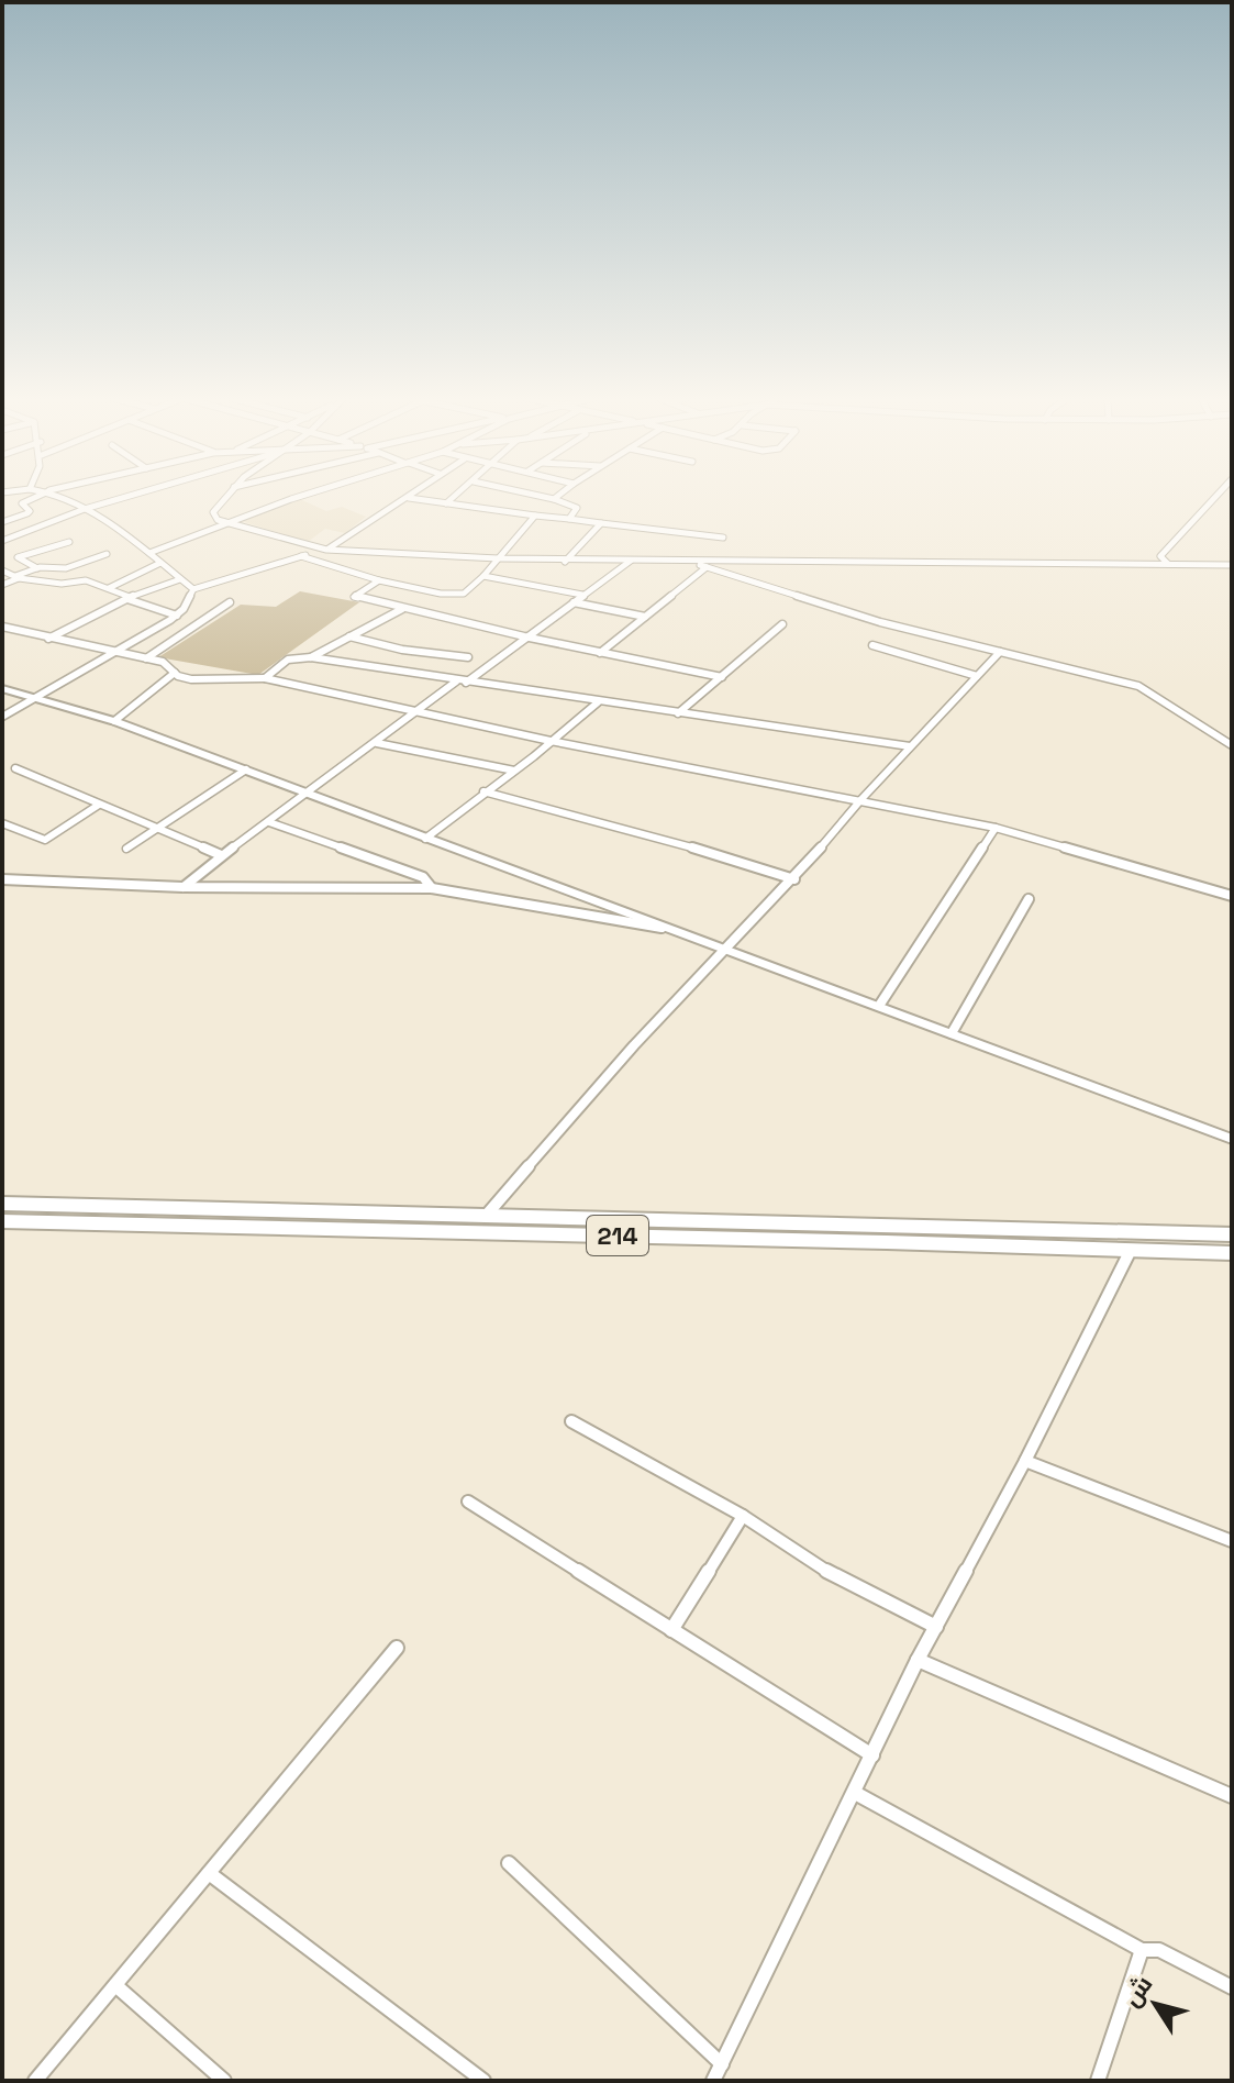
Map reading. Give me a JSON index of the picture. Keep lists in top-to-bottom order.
{
  "streets": {
    "highway": ["214"]
  },
  "north": "top left"
}
